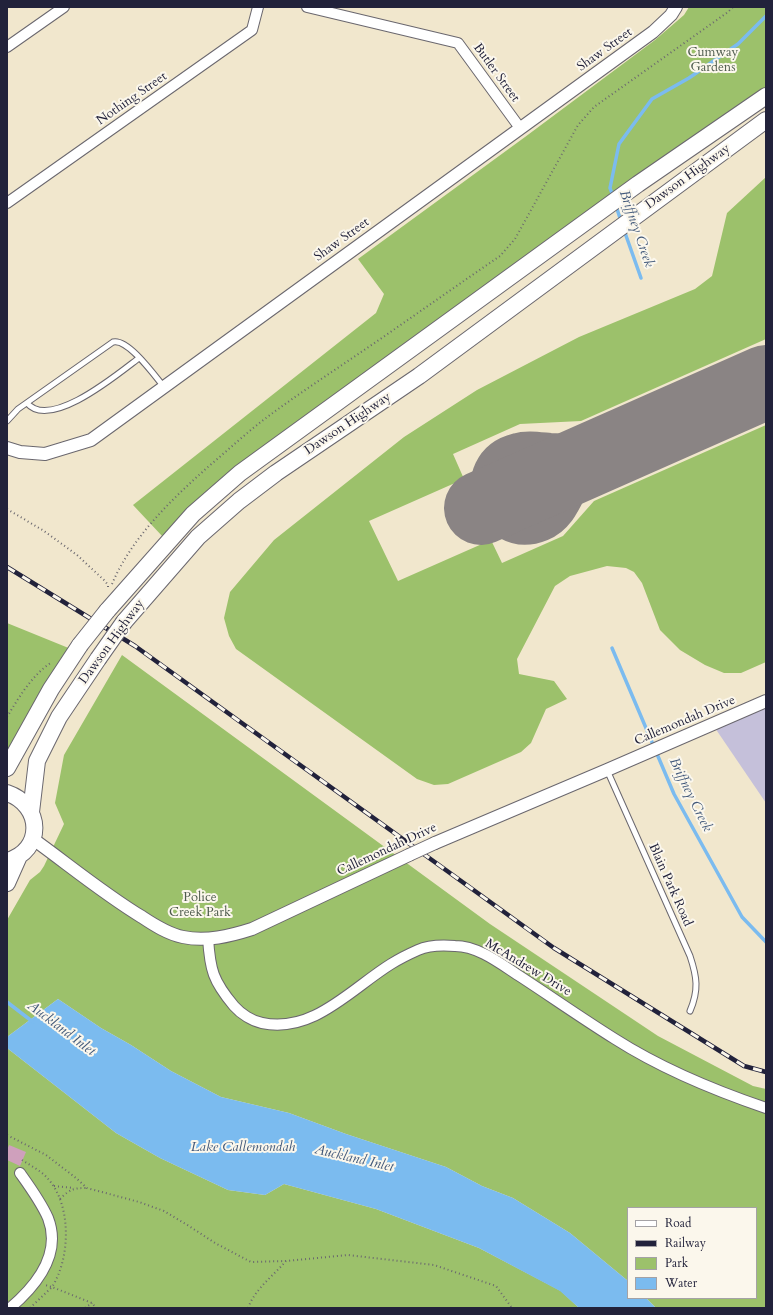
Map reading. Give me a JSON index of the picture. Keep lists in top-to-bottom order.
{
  "streets": {
    "highway": ["Dawson Highway"],
    "street": [
      "Shaw Street",
      "Butler Street",
      "Nothing Street",
      "Callemondah Drive",
      "McAndrew Drive"
    ],
    "lane": ["Blain Park Road"]
  },
  "crossings": [
    ["Shaw Street", "Butler Street"],
    ["Dawson Highway", "Callemondah Drive"],
    ["Callemondah Drive", "Blain Park Road"],
    ["Callemondah Drive", "McAndrew Drive"]
  ],
  "water": ["Briffney Creek", "Auckland Inlet", "Lake Callemondah"],
  "parks": ["Cumway Gardens", "Police Creek Park"],
  "legend": [
    "Road",
    "Railway",
    "Park",
    "Water"
  ]
}
